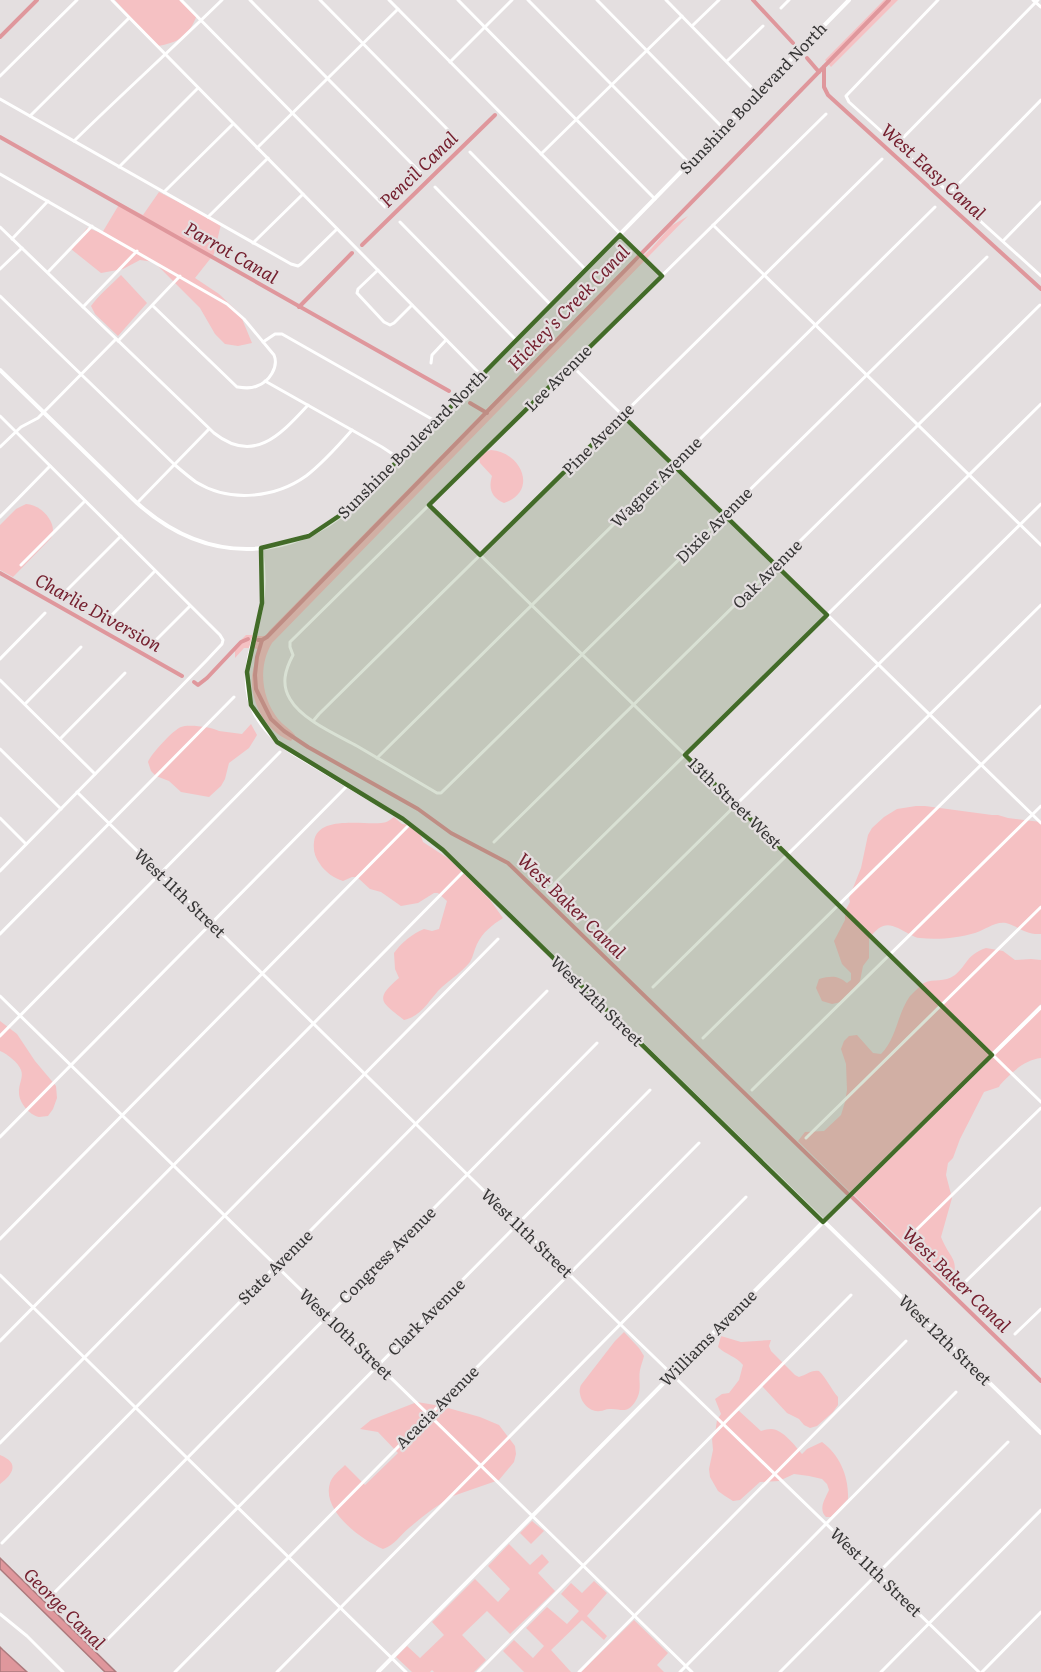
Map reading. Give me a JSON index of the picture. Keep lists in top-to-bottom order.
{
  "streets": {
    "street": [
      "Sunshine Boulevard North",
      "Lee Avenue",
      "Pine Avenue",
      "Wagner Avenue",
      "Dixie Avenue",
      "Oak Avenue",
      "13th Street West",
      "West 11th Street",
      "West 12th Street",
      "Congress Avenue",
      "State Avenue",
      "Clark Avenue",
      "West 10th Street",
      "Williams Avenue",
      "Acacia Avenue"
    ]
  },
  "crossings": [
    ["Sunshine Boulevard North", "West 12th Street"],
    ["Lee Avenue", "Pine Avenue"],
    ["Lee Avenue", "13th Street West"],
    ["Pine Avenue", "13th Street West"],
    ["Wagner Avenue", "Dixie Avenue"],
    ["Wagner Avenue", "13th Street West"],
    ["Dixie Avenue", "13th Street West"],
    ["Oak Avenue", "13th Street West"],
    ["13th Street West", "Williams Avenue"],
    ["West 11th Street", "Congress Avenue"],
    ["West 11th Street", "State Avenue"],
    ["West 11th Street", "Clark Avenue"],
    ["West 11th Street", "Williams Avenue"],
    ["West 11th Street", "Acacia Avenue"],
    ["West 12th Street", "Williams Avenue"],
    ["Congress Avenue", "West 10th Street"],
    ["State Avenue", "West 10th Street"],
    ["Clark Avenue", "West 10th Street"],
    ["West 10th Street", "Williams Avenue"],
    ["West 10th Street", "Acacia Avenue"]
  ],
  "water": [
    "Pencil Canal",
    "West Easy Canal",
    "Parrot Canal",
    "Hickey's Creek Canal",
    "Charlie Diversion",
    "West Baker Canal",
    "George Canal"
  ]
}
